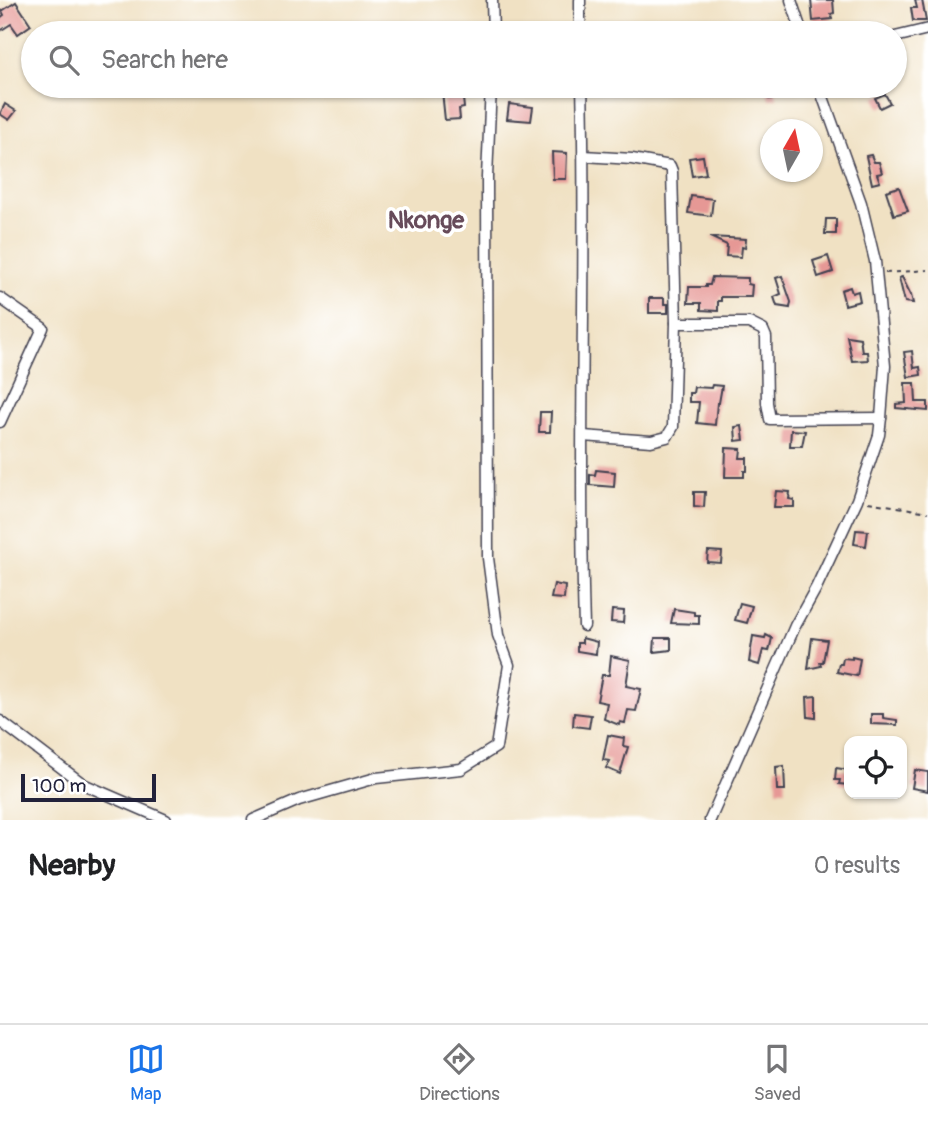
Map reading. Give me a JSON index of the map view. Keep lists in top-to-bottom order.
{
  "districts": ["Nkonge"],
  "scale_bar": "100 m",
  "north": "top",
  "page": {
    "search": "Search here",
    "scale": "100 m",
    "heading": ["Nearby", "0 results"],
    "nav": ["Map", "Directions", "Saved"]
  }
}
